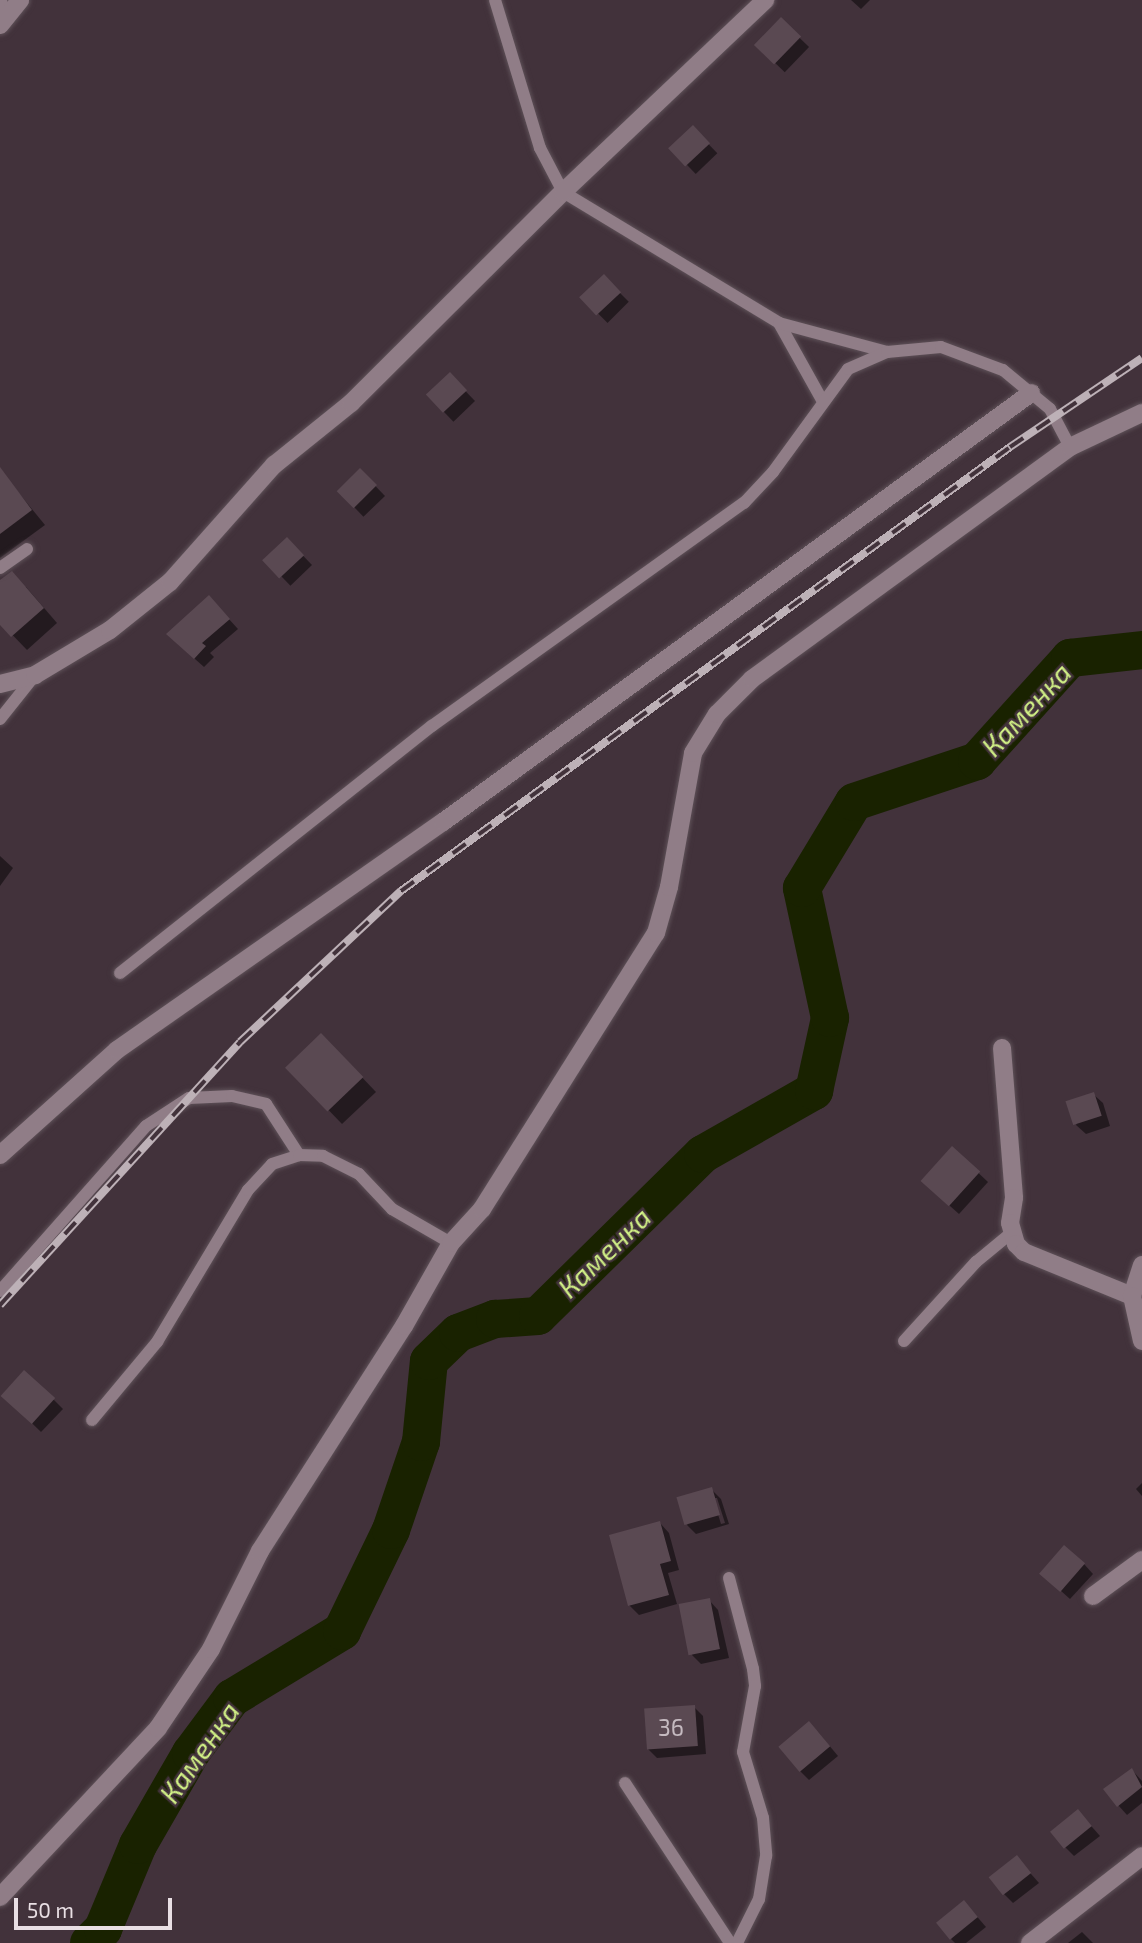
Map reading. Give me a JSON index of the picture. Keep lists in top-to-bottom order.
{
  "water": ["Каменка"],
  "house_numbers": ["36"],
  "scale_bar": "50 m"
}
